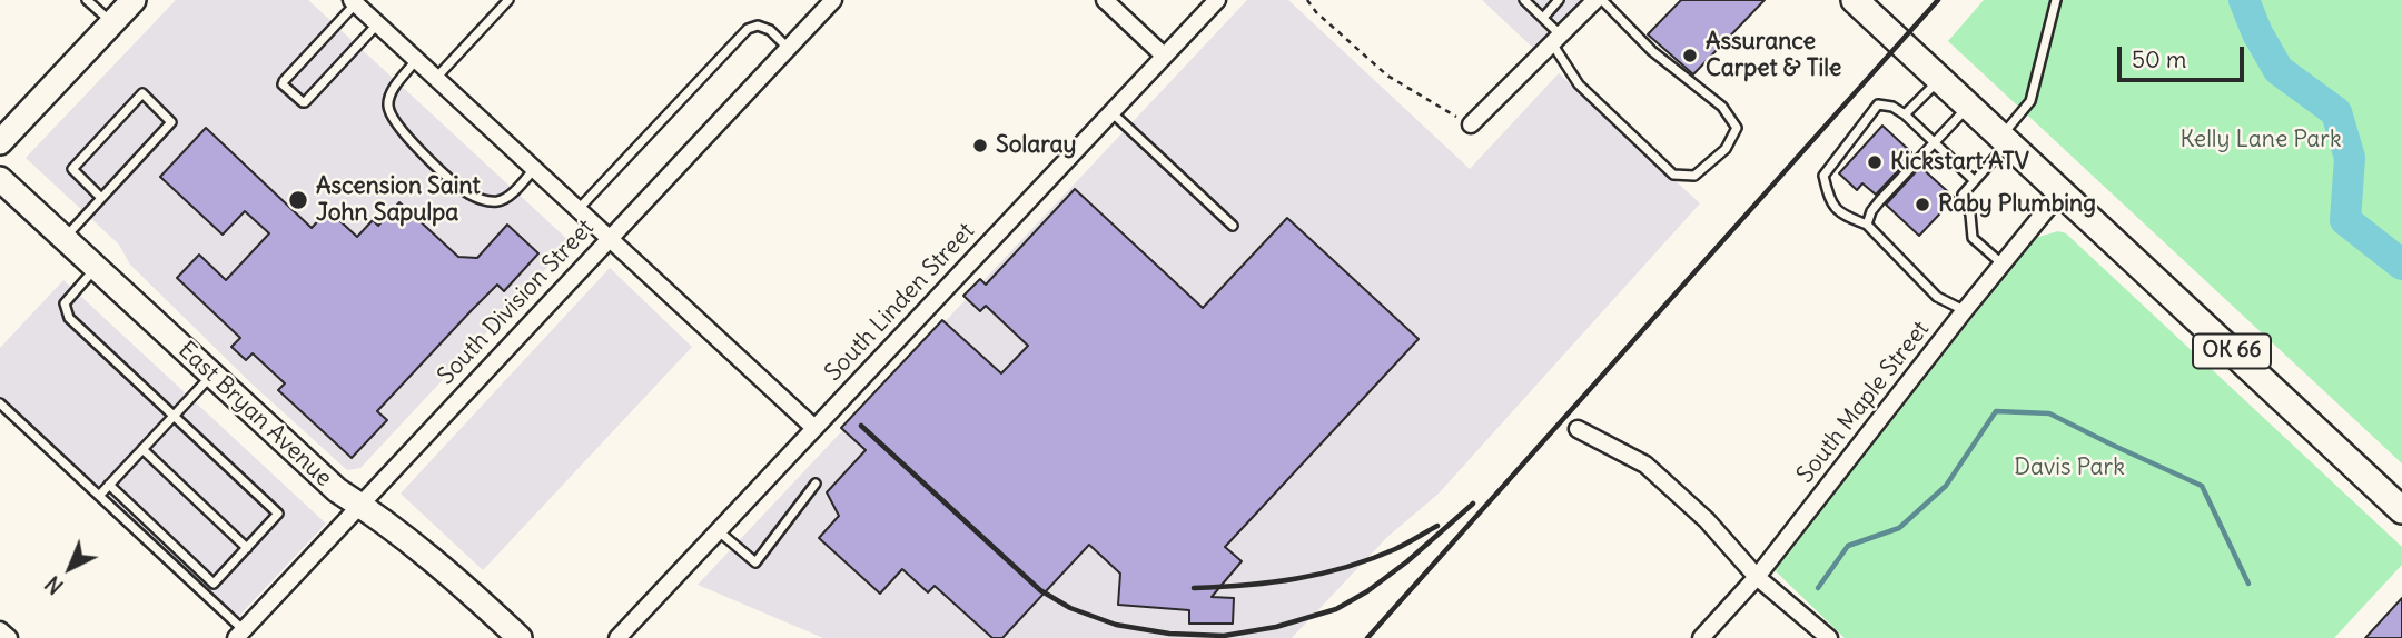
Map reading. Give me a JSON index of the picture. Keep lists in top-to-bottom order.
{
  "streets": {
    "main road": ["OK 66"],
    "street": [
      "South Division Street",
      "South Linden Street",
      "South Maple Street",
      "East Bryan Avenue"
    ]
  },
  "crossings": [
    ["South Division Street", "East Bryan Avenue"],
    ["OK 66", "South Maple Street"]
  ],
  "parks": ["Kelly Lane Park", "Davis Park"],
  "places": [
    "Assurance Carpet & Tile",
    "Solaray",
    "Kickstart ATV",
    "Ascension Saint John Sapulpa",
    "Raby Plumbing"
  ],
  "scale_bar": "50 m",
  "north": "bottom left"
}
